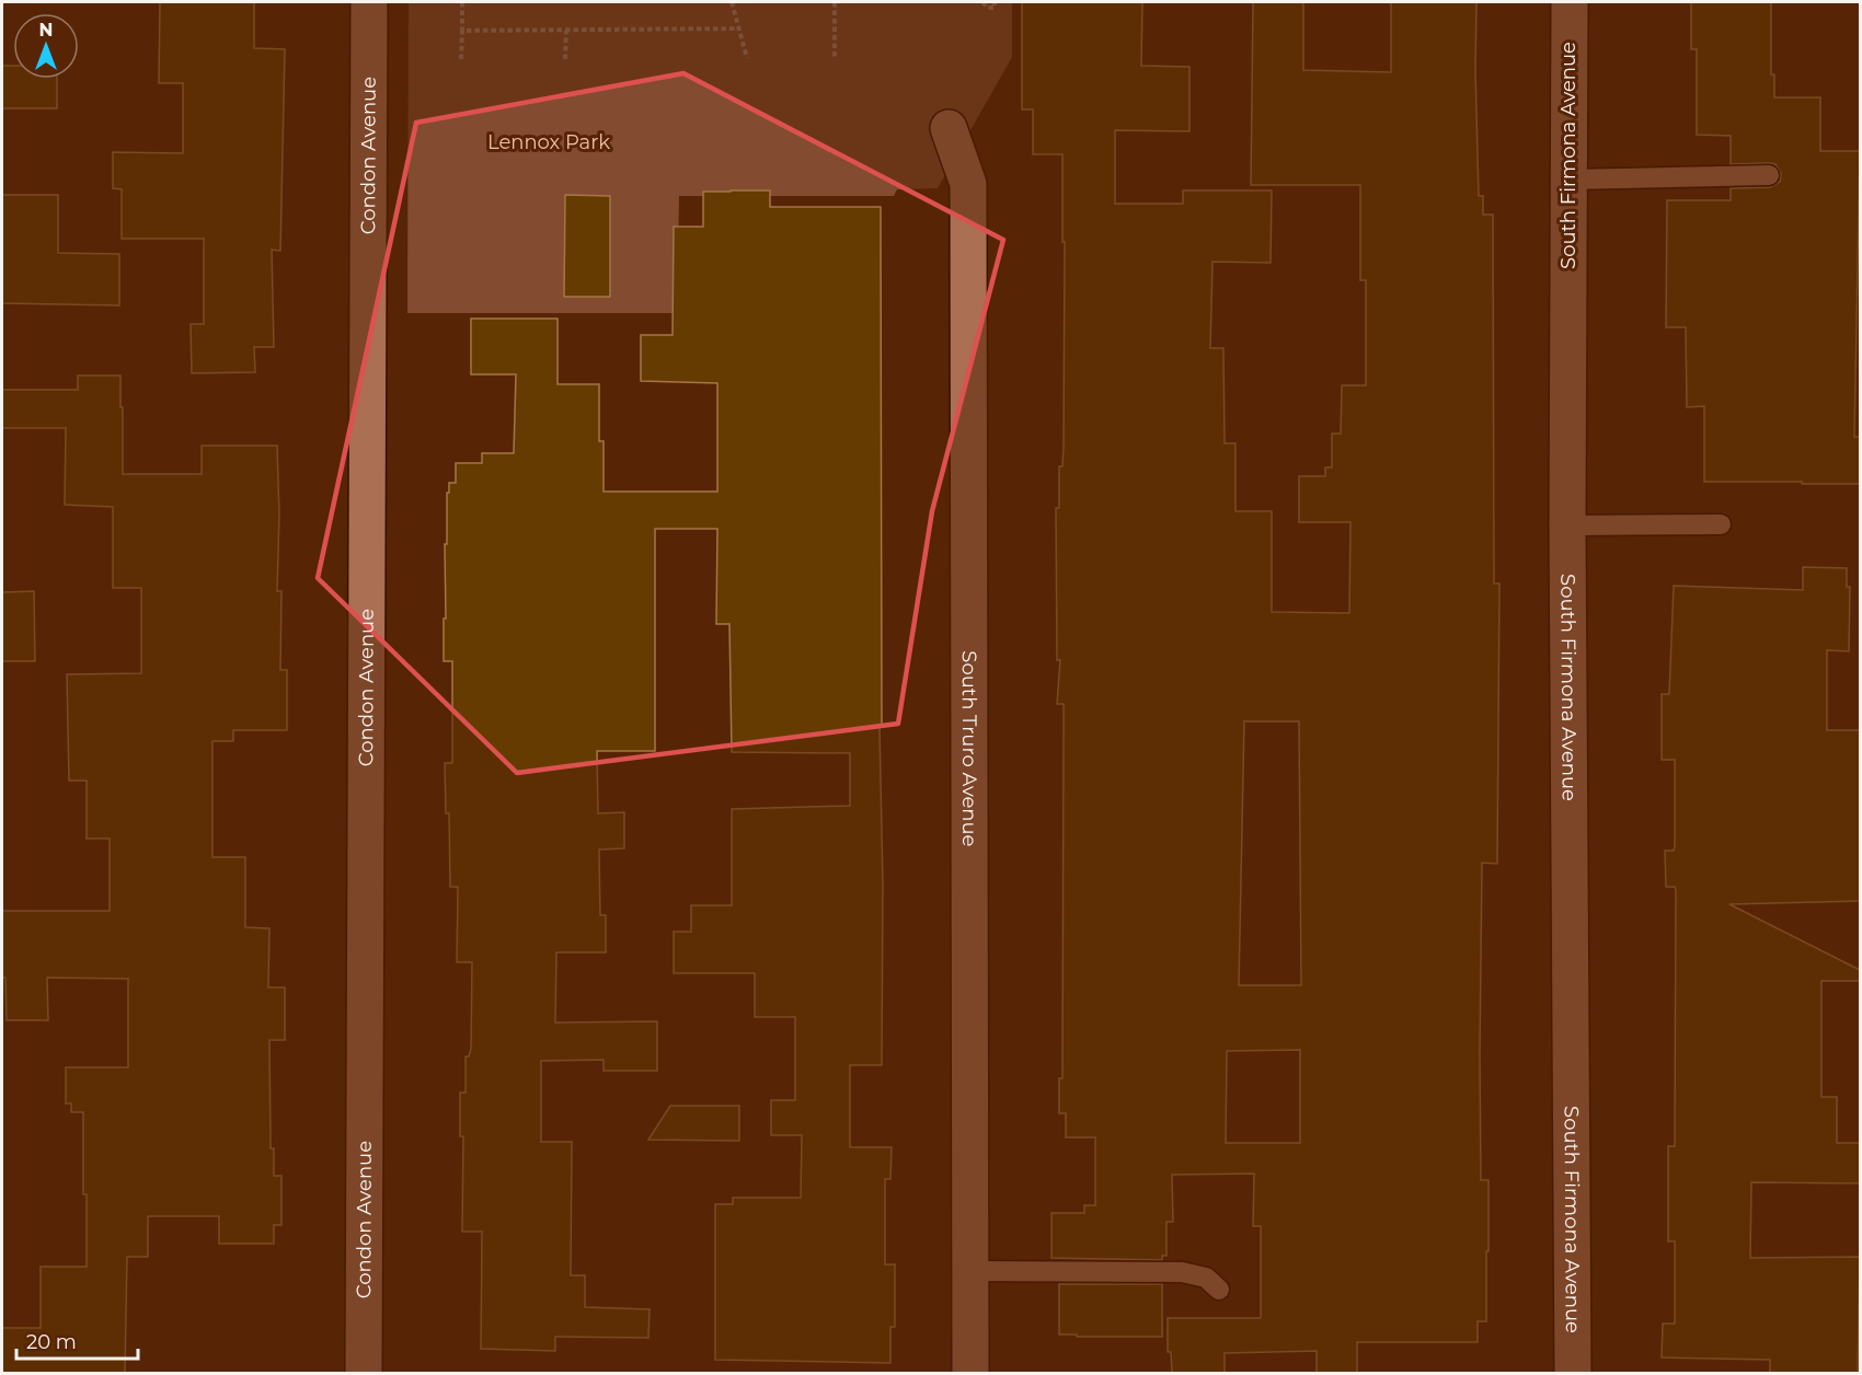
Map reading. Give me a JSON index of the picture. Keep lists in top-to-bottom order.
{
  "streets": {
    "street": ["Condon Avenue", "South Firmona Avenue", "South Truro Avenue"]
  },
  "parks": ["Lennox Park"],
  "scale_bar": "20 m",
  "north": "top"
}
